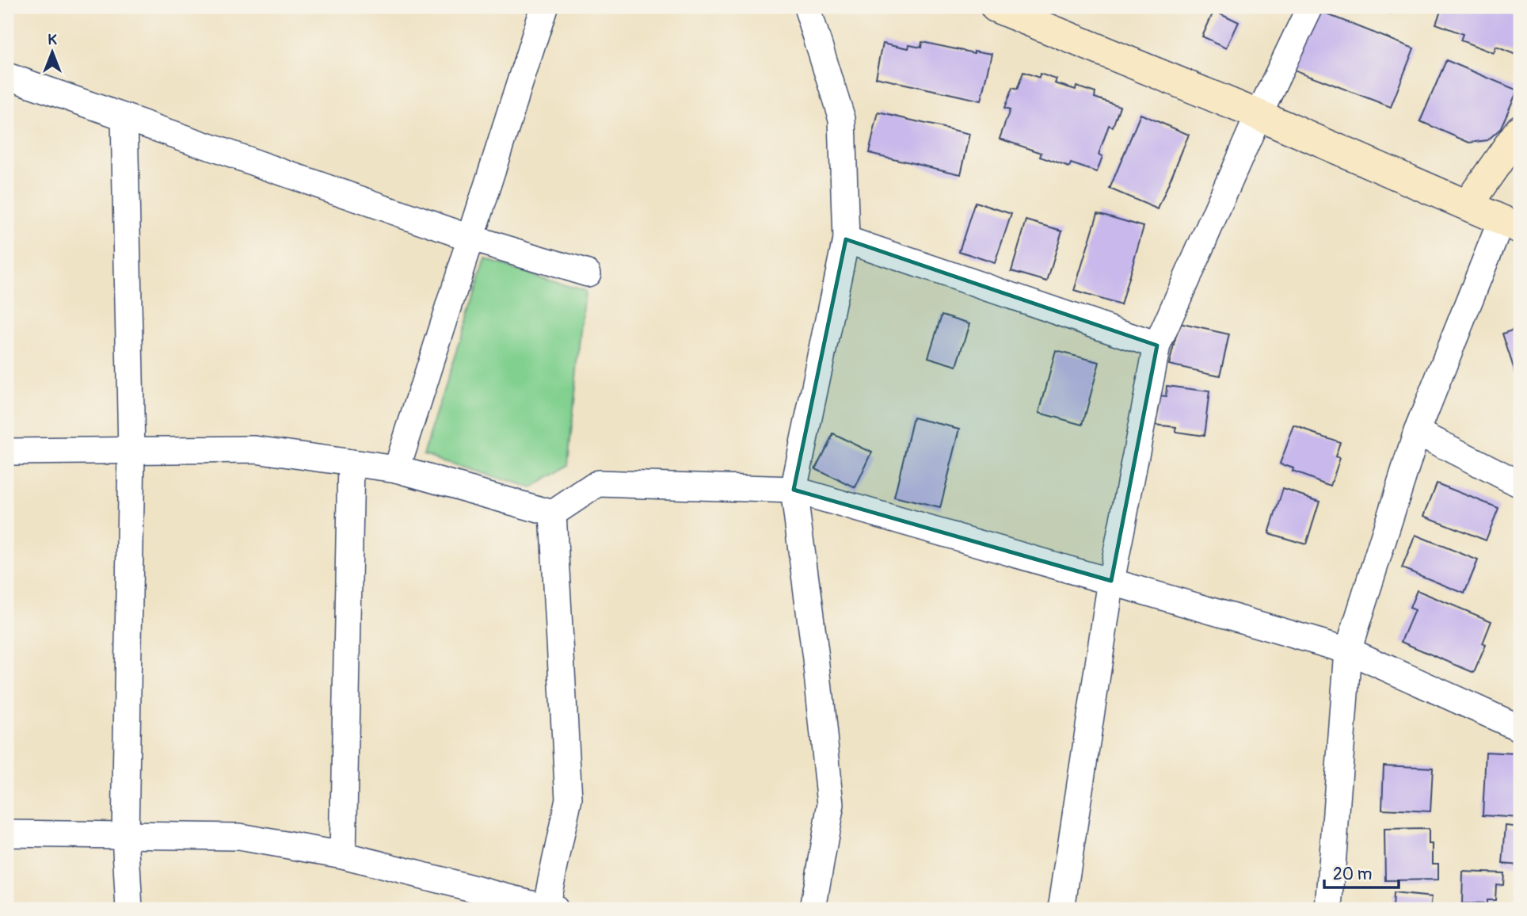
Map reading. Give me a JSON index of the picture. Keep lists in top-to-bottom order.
{
  "scale_bar": "20 m",
  "north": "top"
}
